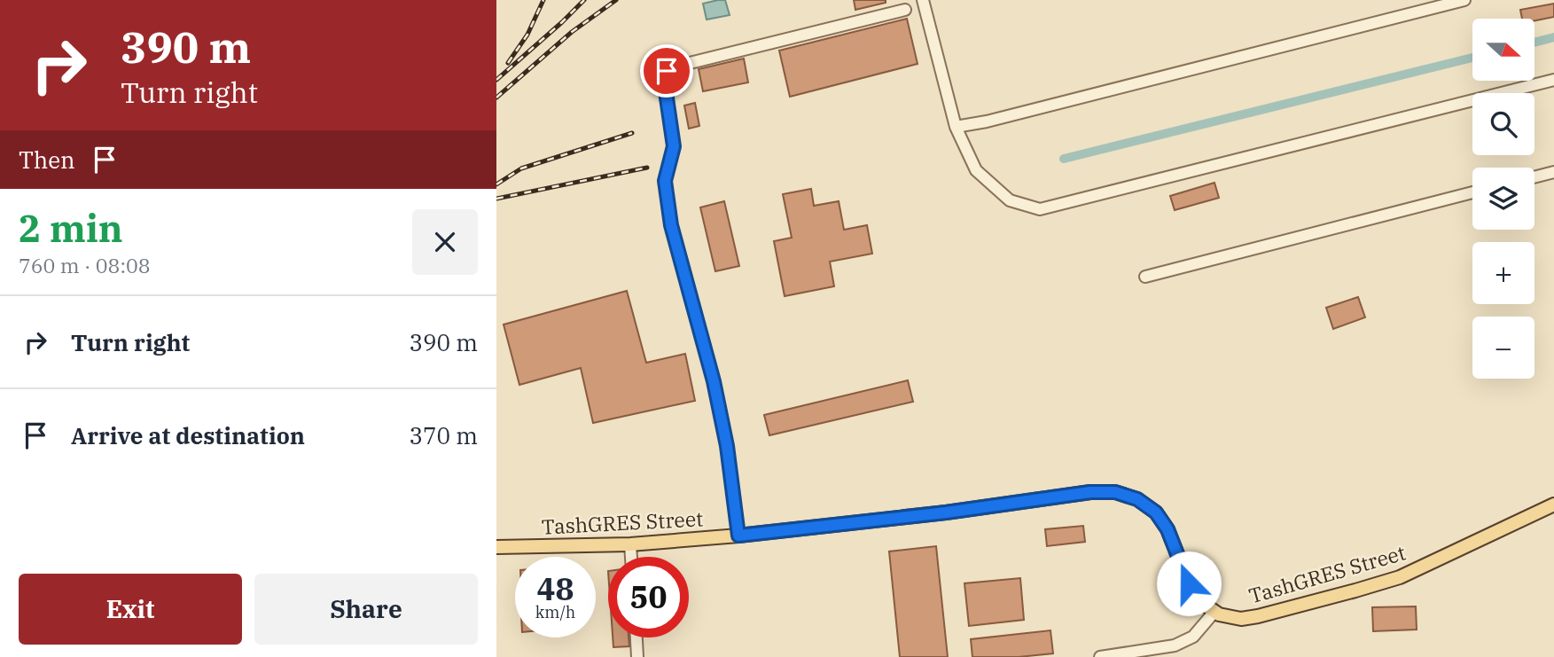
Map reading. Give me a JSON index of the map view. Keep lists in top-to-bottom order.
{
  "streets": {
    "main road": ["TashGRES Street"]
  },
  "north": "right",
  "page": {
    "turn": ["390 m", "Turn right"],
    "map_buttons": ["+", "−"],
    "then": "Then",
    "heading": ["2 min", "760 m · 08:08"],
    "list": [
      {
        "name": "Turn right",
        "value": "390 m"
      },
      {
        "name": "Arrive at destination",
        "value": "370 m"
      }
    ],
    "speed": "48 km/h",
    "limit": "50",
    "buttons": ["Exit", "Share"]
  }
}
